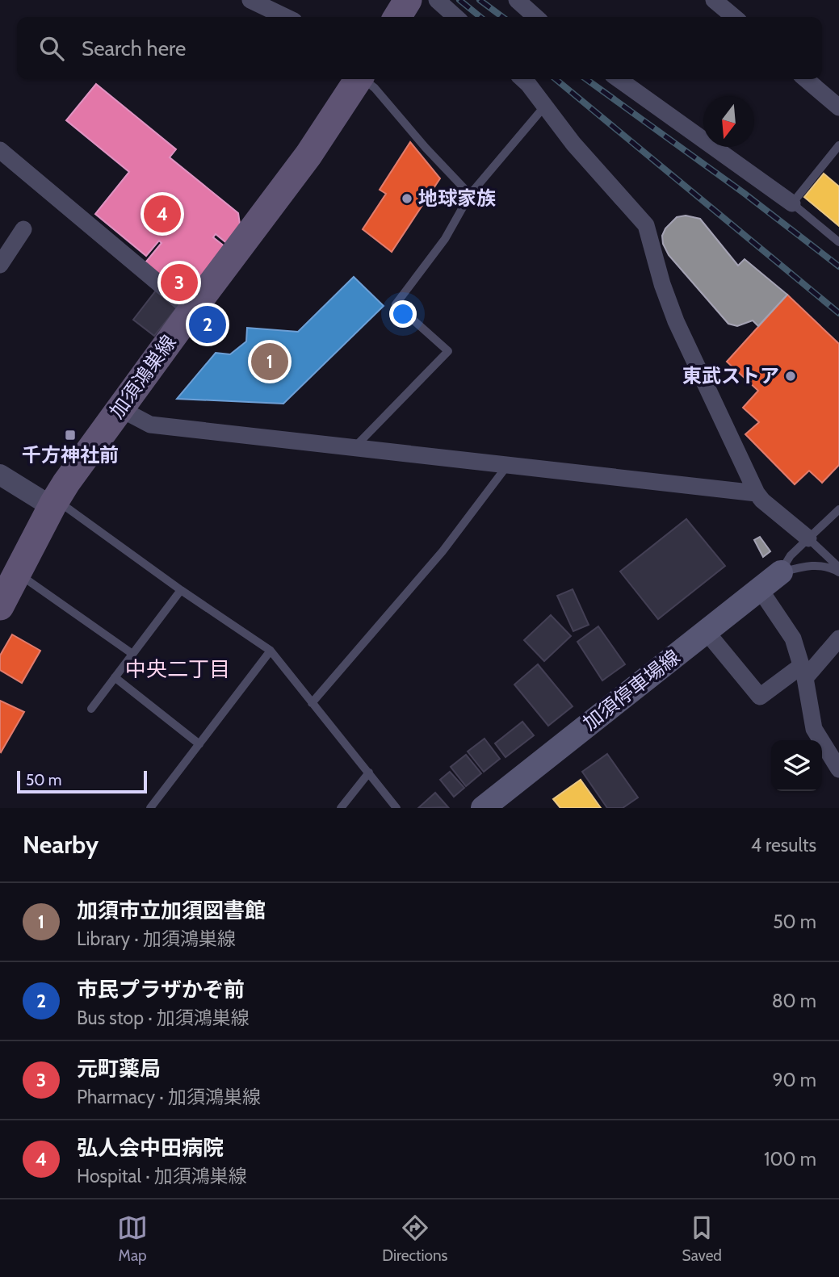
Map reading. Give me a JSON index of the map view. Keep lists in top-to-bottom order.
{
  "streets": {
    "main road": ["加須鴻巣線", "加須停車場線"]
  },
  "districts": ["中央二丁目"],
  "places": {
    "other": ["地球家族", "東武ストア"],
    "transit": ["千方神社前"]
  },
  "scale_bar": "50 m",
  "north": "bottom",
  "page": {
    "search": "Search here",
    "pins": [
      "4",
      "3",
      "2",
      "1"
    ],
    "scale": "50 m",
    "heading": ["Nearby", "4 results"],
    "list": [
      {
        "mark": "1",
        "name": "加須市立加須図書館",
        "note": "Library · 加須鴻巣線",
        "value": "50 m"
      },
      {
        "mark": "2",
        "name": "市民プラザかぞ前",
        "note": "Bus stop · 加須鴻巣線",
        "value": "80 m"
      },
      {
        "mark": "3",
        "name": "元町薬局",
        "note": "Pharmacy · 加須鴻巣線",
        "value": "90 m"
      },
      {
        "mark": "4",
        "name": "弘人会中田病院",
        "note": "Hospital · 加須鴻巣線",
        "value": "100 m"
      }
    ],
    "nav": ["Map", "Directions", "Saved"]
  }
}
